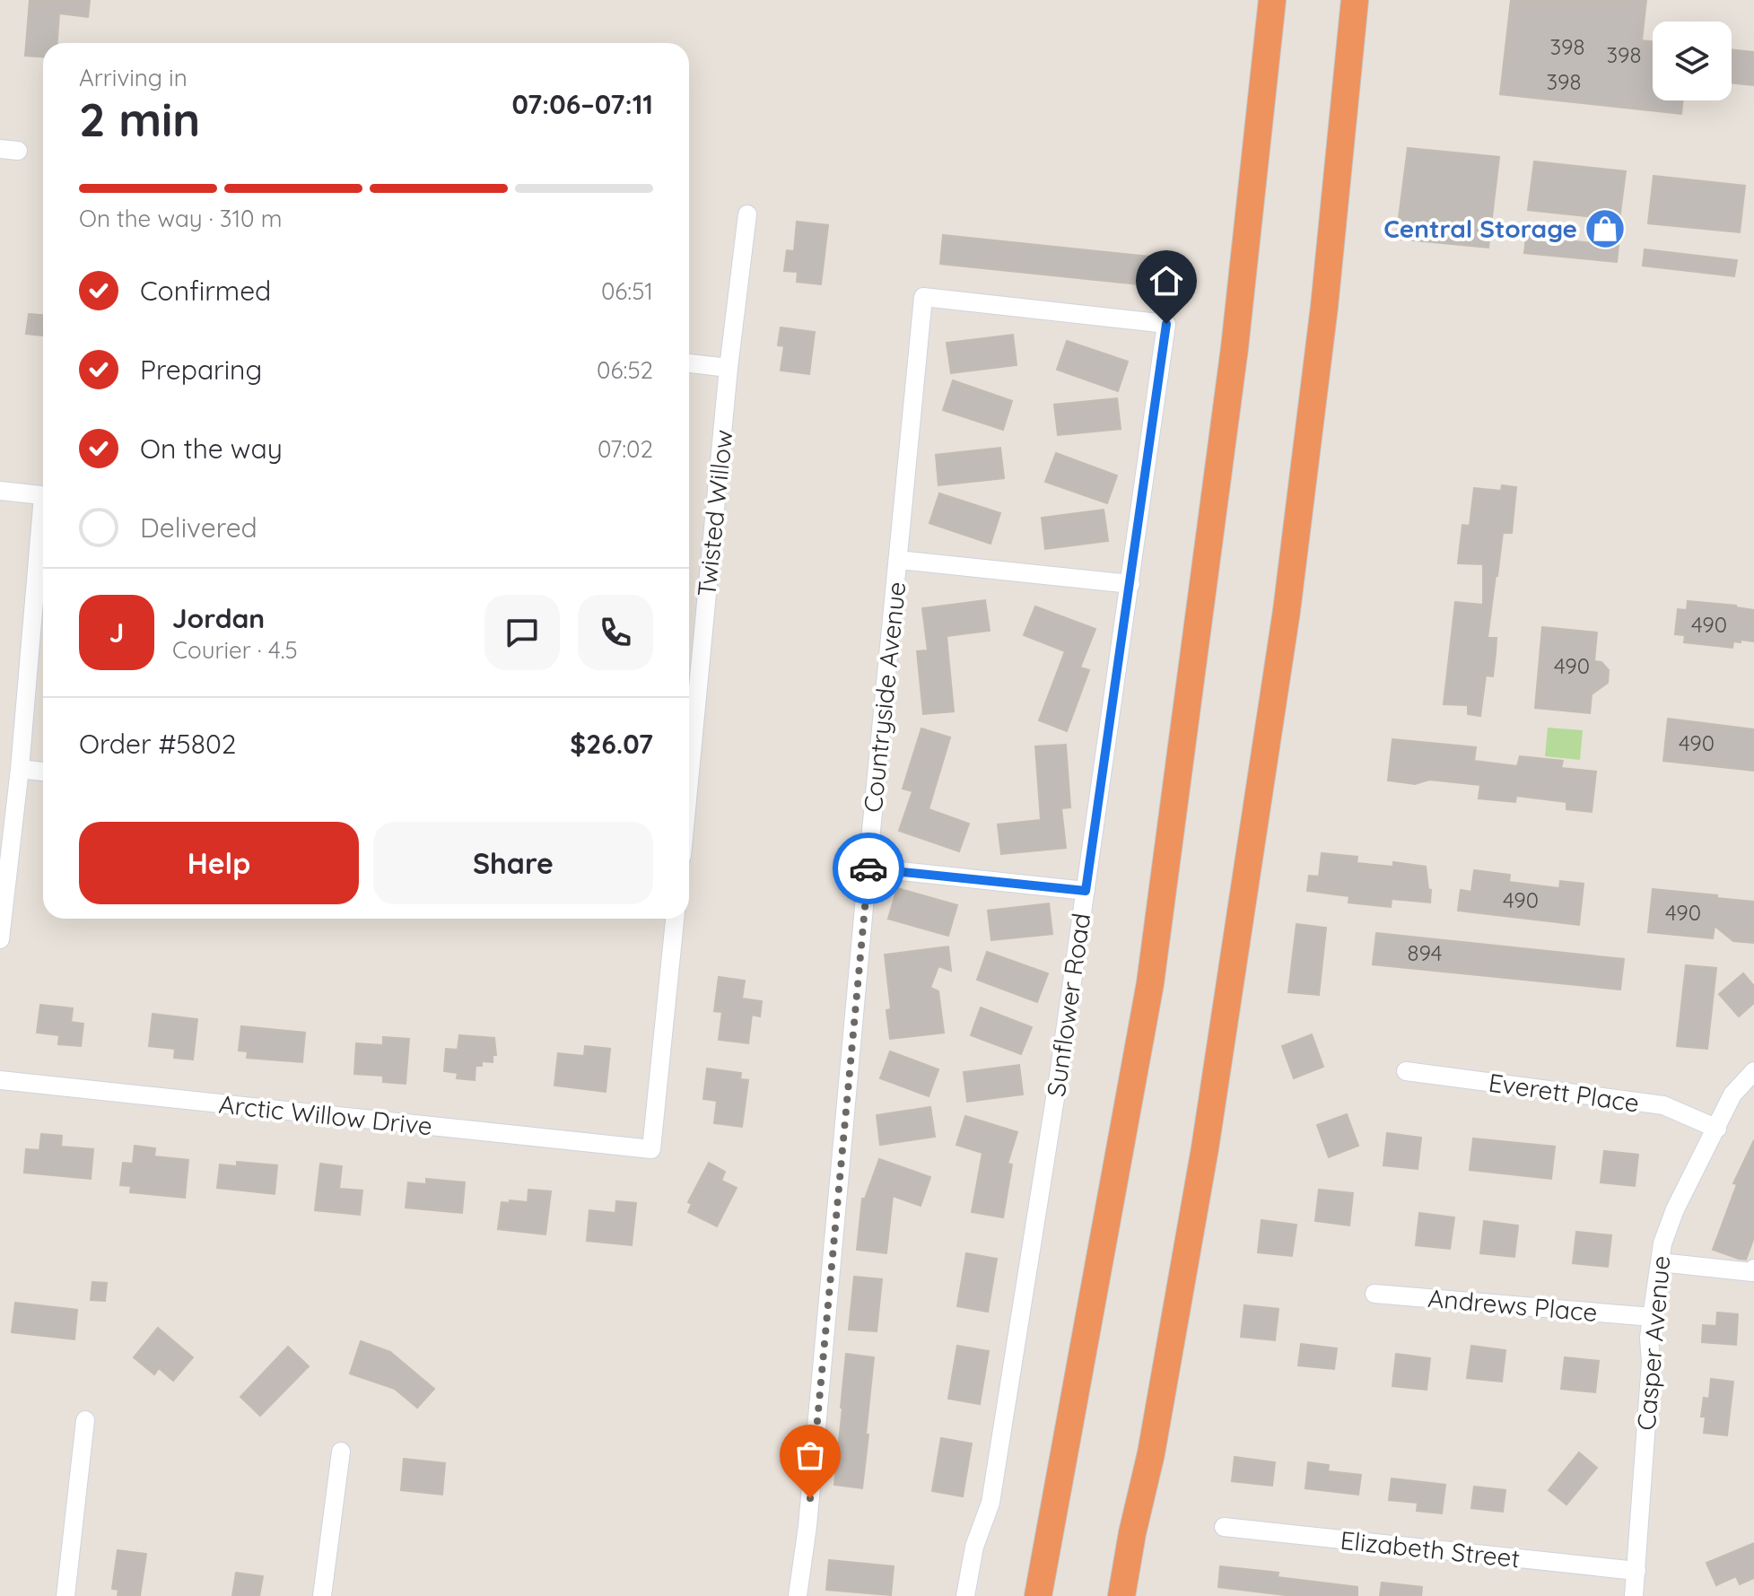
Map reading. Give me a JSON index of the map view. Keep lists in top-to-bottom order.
{
  "streets": {
    "street": [
      "Twisted Willow",
      "Countryside Avenue",
      "Sunflower Road",
      "Everett Place",
      "Arctic Willow Drive",
      "Andrews Place",
      "Casper Avenue",
      "Elizabeth Street"
    ]
  },
  "crossings": [
    ["Countryside Avenue", "Sunflower Road"],
    ["Everett Place", "Casper Avenue"],
    ["Andrews Place", "Casper Avenue"],
    ["Casper Avenue", "Elizabeth Street"]
  ],
  "places": {
    "shop": ["Central Storage"]
  },
  "house_numbers": [
    "398",
    "398",
    "398",
    "490",
    "490",
    "490",
    "490",
    "490",
    "894"
  ],
  "page": {
    "heading": ["2 min", "Arriving in", "07:06–07:11"],
    "panel": [
      "Jordan",
      "Courier · 4.5",
      "Order #5802",
      "$26.07"
    ],
    "bar": "On the way · 310 m",
    "list": [
      ["Confirmed", "06:51"],
      ["Preparing", "06:52"],
      ["On the way", "07:02"],
      "Delivered"
    ],
    "round": "J",
    "buttons": ["Help", "Share"]
  }
}
